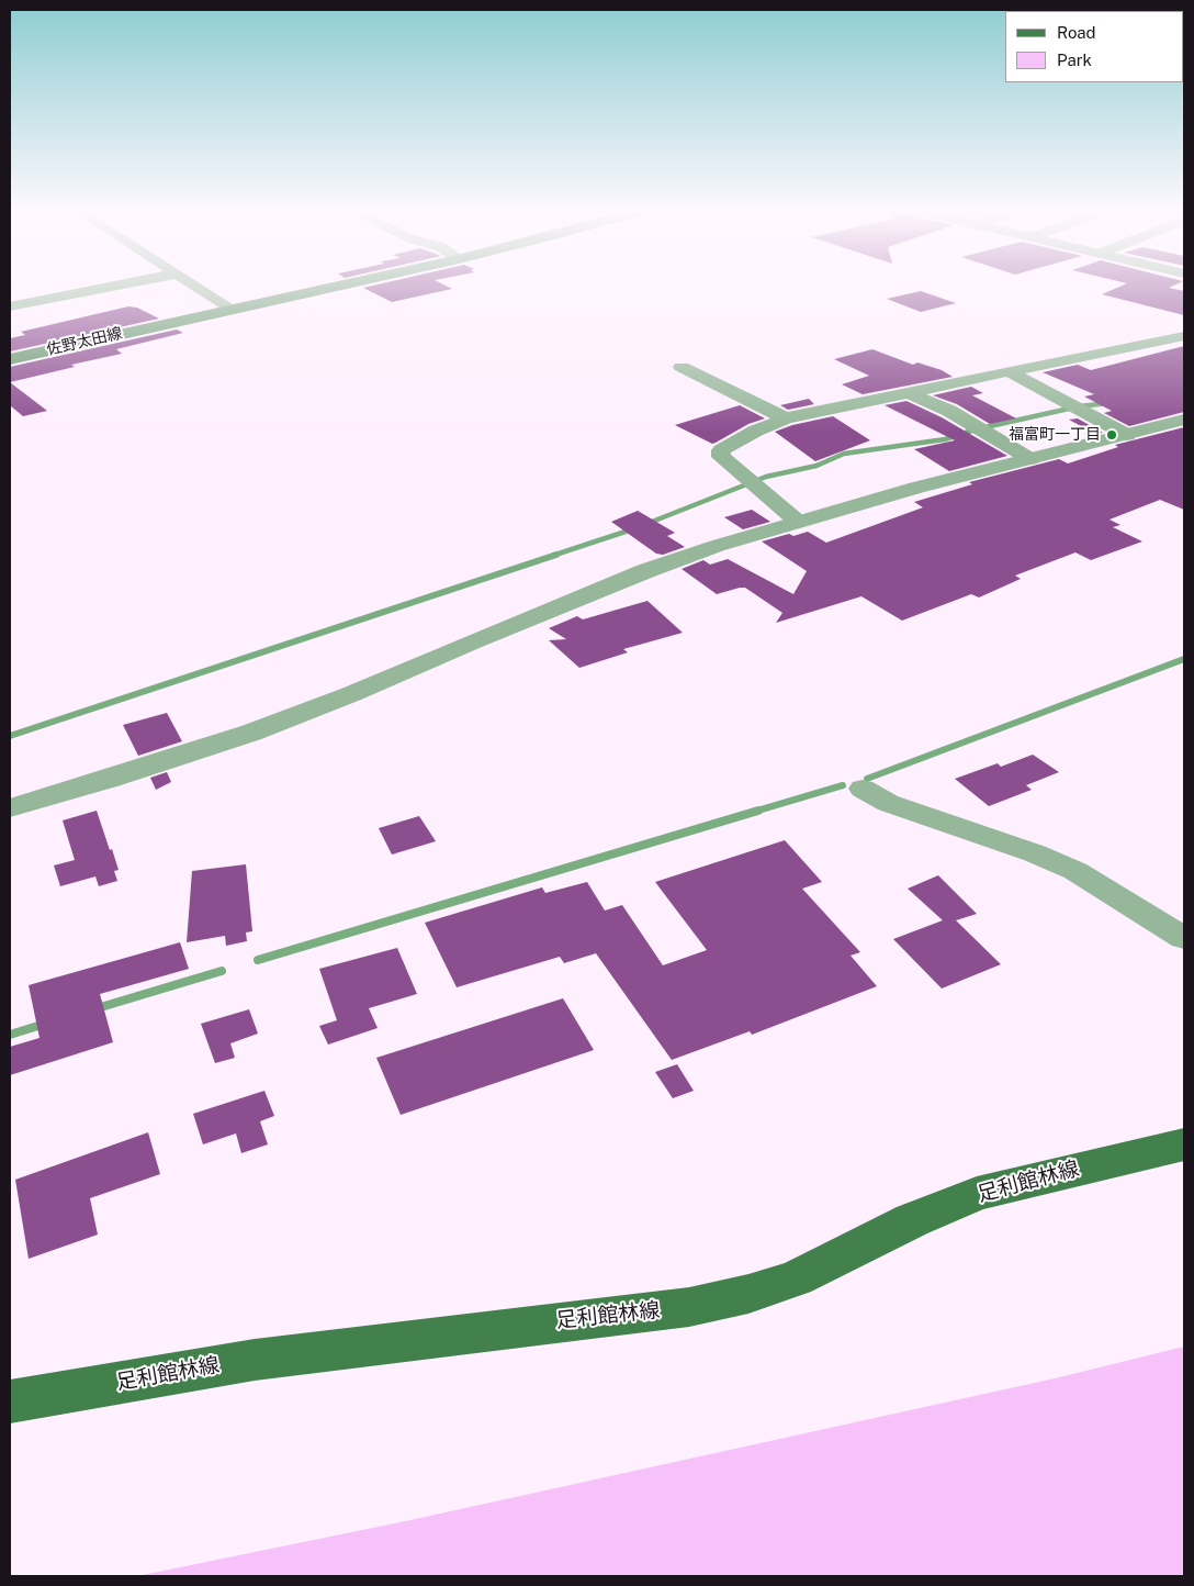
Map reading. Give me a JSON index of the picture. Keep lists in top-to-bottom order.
{
  "streets": {
    "main road": ["佐野太田線", "足利館林線"]
  },
  "places": ["福富町一丁目"],
  "legend": ["Road", "Park"]
}
